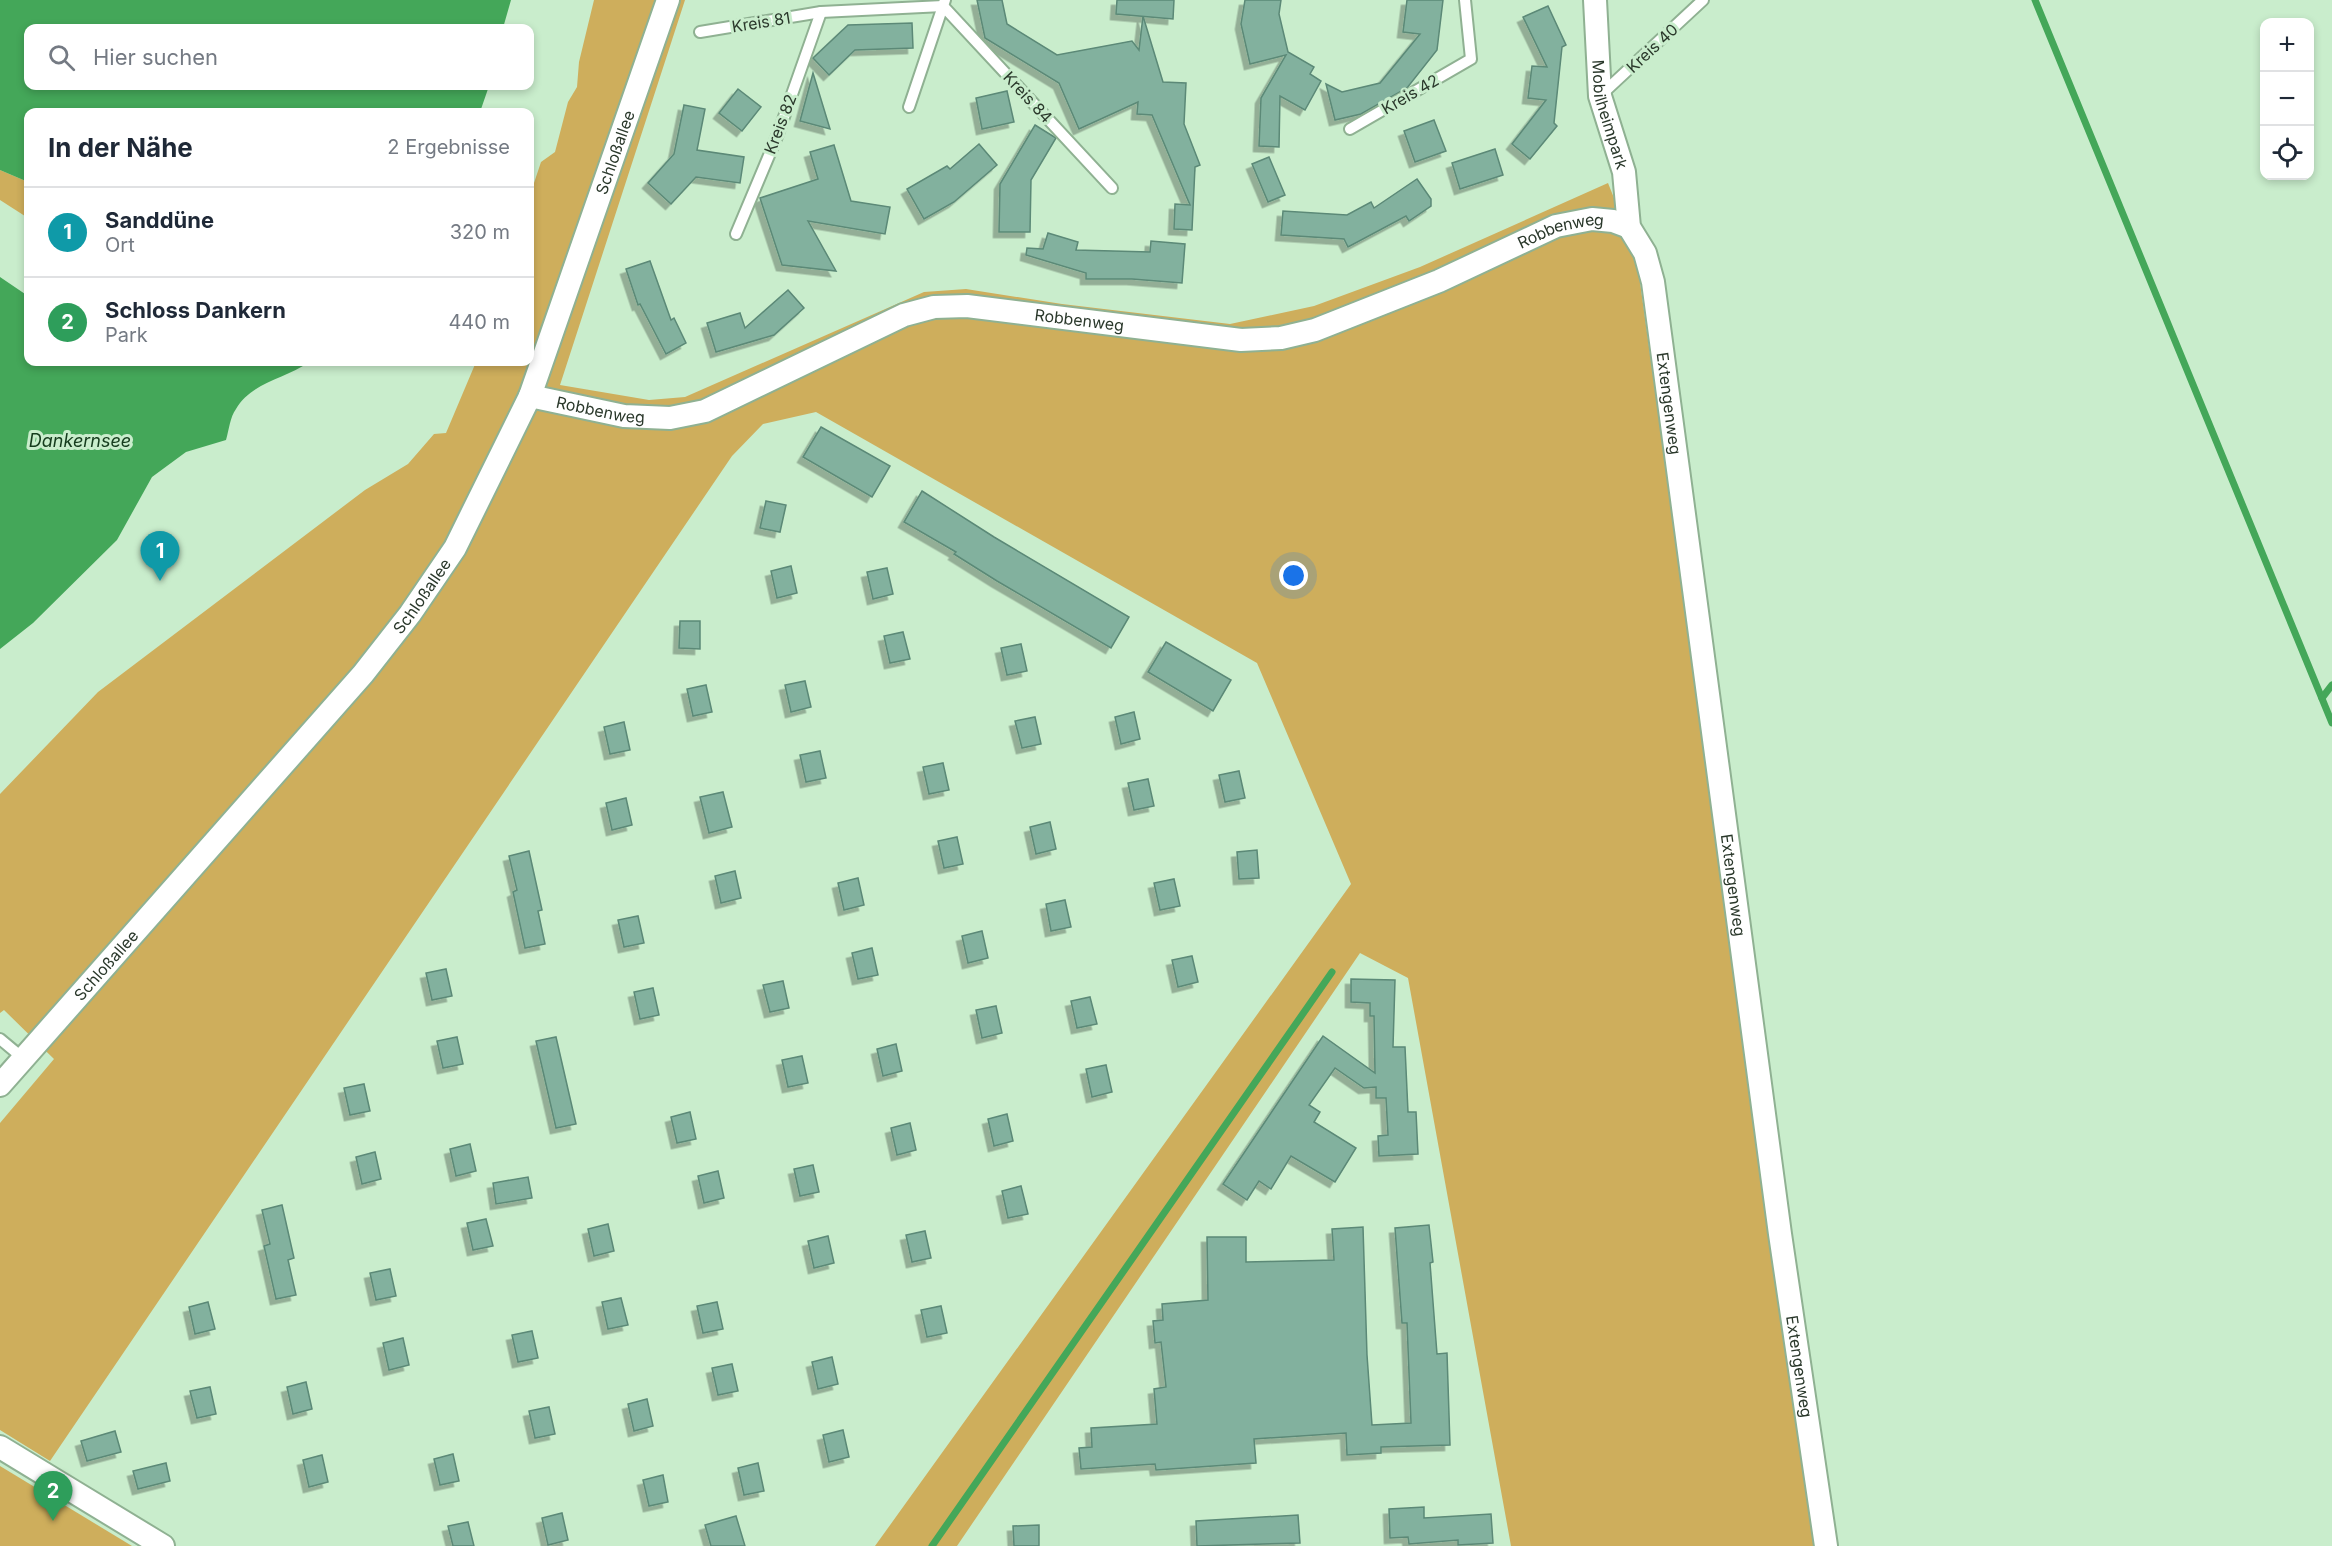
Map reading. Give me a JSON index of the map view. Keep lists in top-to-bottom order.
{
  "streets": {
    "street": [
      "Mobilheimpark",
      "Schloßallee",
      "Robbenweg",
      "Extengenweg"
    ],
    "lane": [
      "Kreis 81",
      "Kreis 40",
      "Kreis 42",
      "Kreis 84",
      "Kreis 82"
    ]
  },
  "crossings": [
    ["Kreis 81", "Kreis 84"],
    ["Kreis 81", "Kreis 82"],
    ["Kreis 40", "Mobilheimpark"],
    ["Mobilheimpark", "Robbenweg"],
    ["Mobilheimpark", "Extengenweg"],
    ["Schloßallee", "Robbenweg"],
    ["Robbenweg", "Extengenweg"]
  ],
  "water": ["Dankernsee"],
  "page": {
    "map_buttons": ["+", "−"],
    "search": "Hier suchen",
    "heading": ["In der Nähe", "2 Ergebnisse"],
    "list": [
      {
        "mark": "1",
        "name": "Sanddüne",
        "note": "Ort",
        "value": "320 m"
      },
      {
        "mark": "2",
        "name": "Schloss Dankern",
        "note": "Park",
        "value": "440 m"
      }
    ],
    "pins": ["1", "2"]
  }
}
